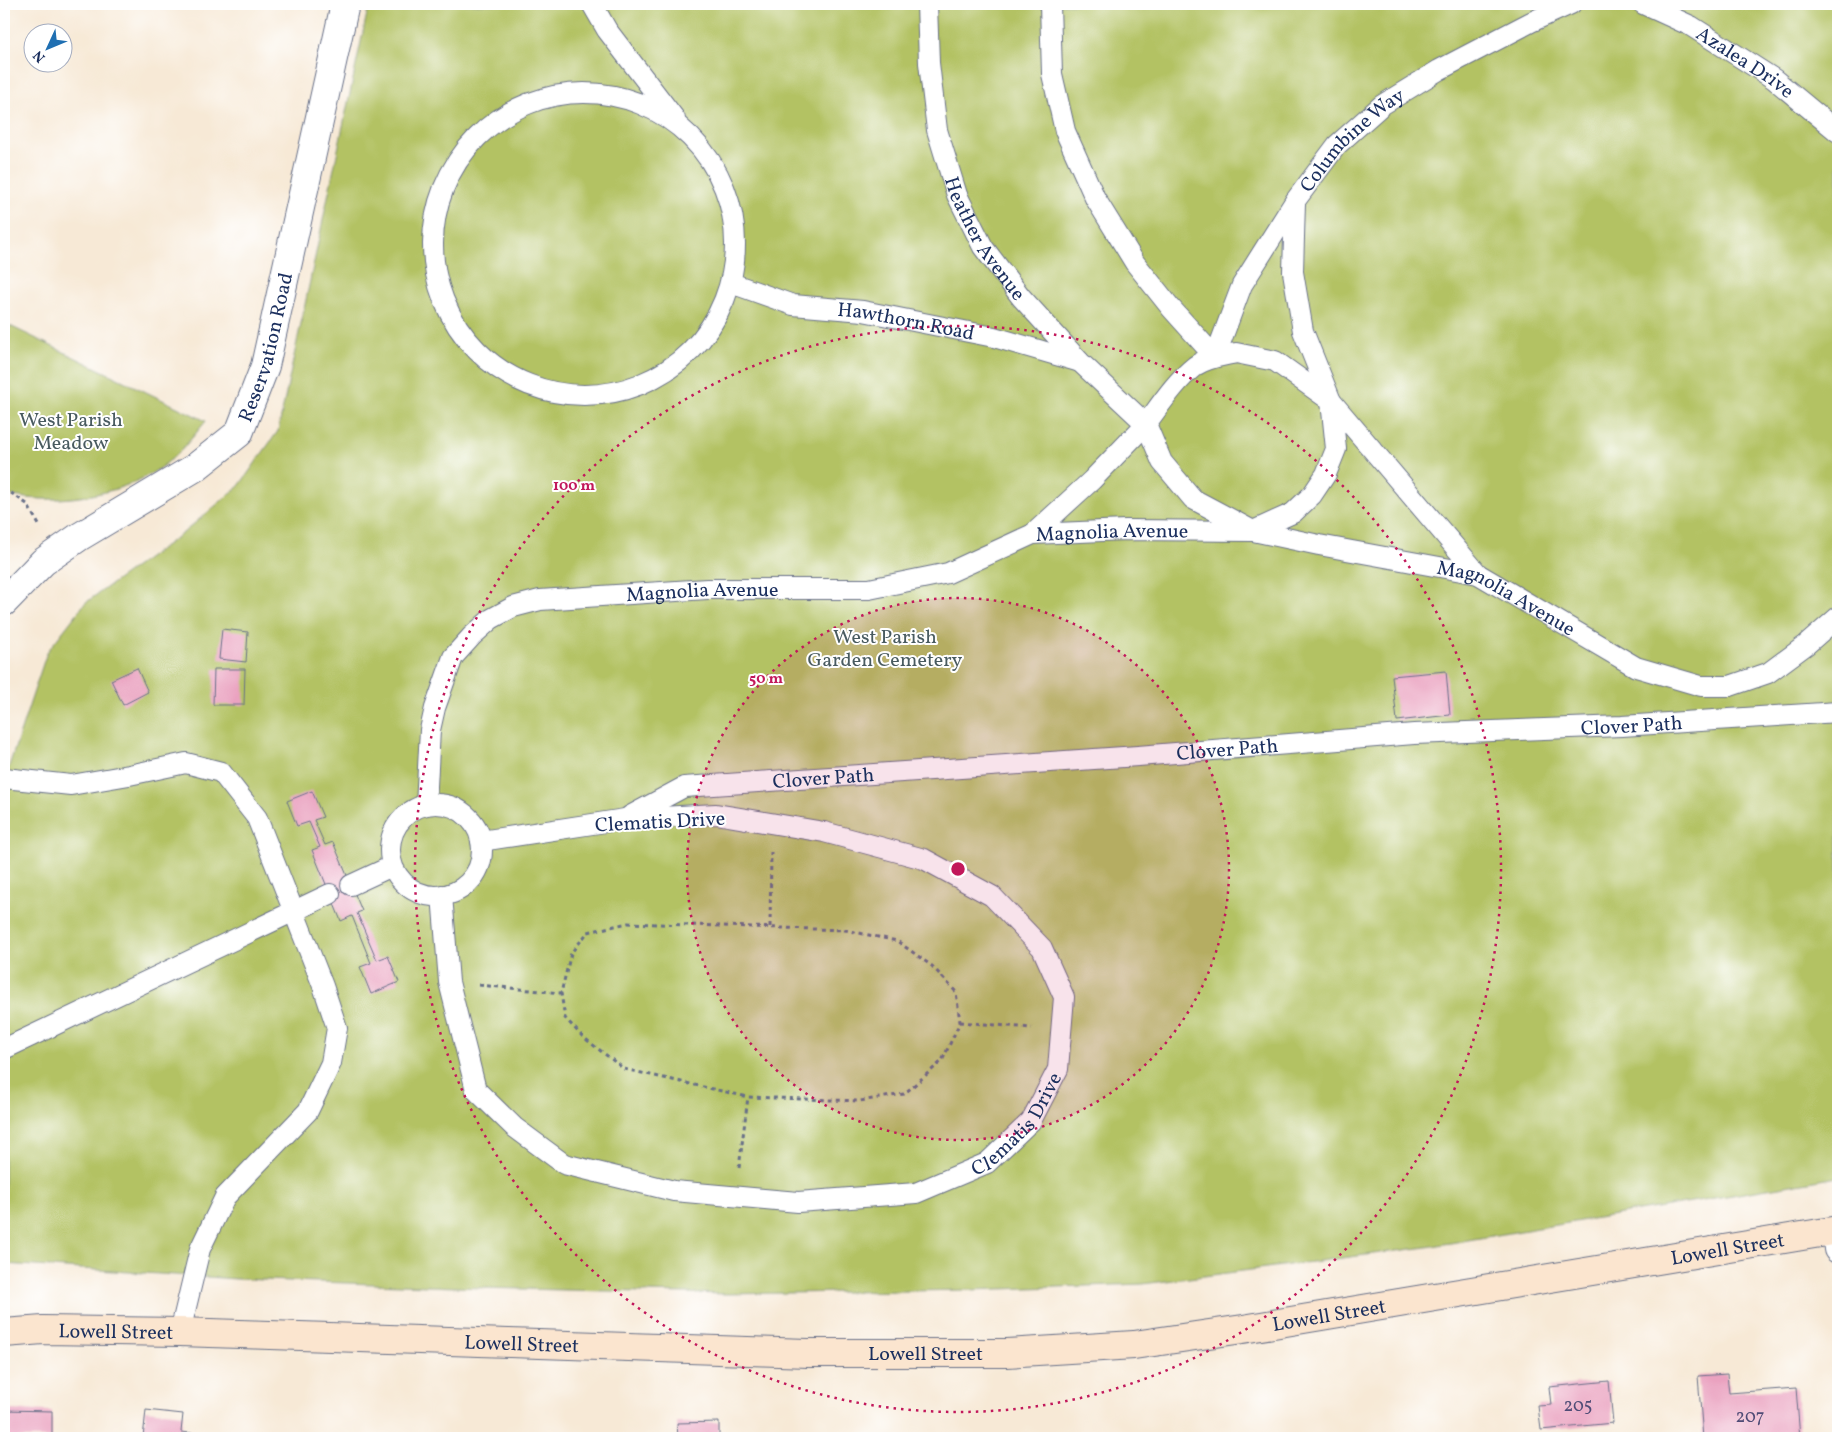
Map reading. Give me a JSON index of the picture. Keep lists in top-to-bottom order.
{
  "streets": {
    "main road": ["Lowell Street"],
    "street": ["Reservation Road"],
    "lane": [
      "Azalea Drive",
      "Columbine Way",
      "Heather Avenue",
      "Hawthorn Road",
      "Magnolia Avenue",
      "Clover Path",
      "Clematis Drive"
    ]
  },
  "crossings": [
    ["Columbine Way", "Heather Avenue"],
    ["Columbine Way", "Magnolia Avenue"],
    ["Heather Avenue", "Hawthorn Road"],
    ["Heather Avenue", "Magnolia Avenue"],
    ["Magnolia Avenue", "Clematis Drive"],
    ["Clover Path", "Clematis Drive"]
  ],
  "parks": ["West Parish Meadow", "West Parish Garden Cemetery"],
  "house_numbers": ["205", "207"],
  "north": "bottom left",
  "rings": ["100 m", "50 m"]
}
